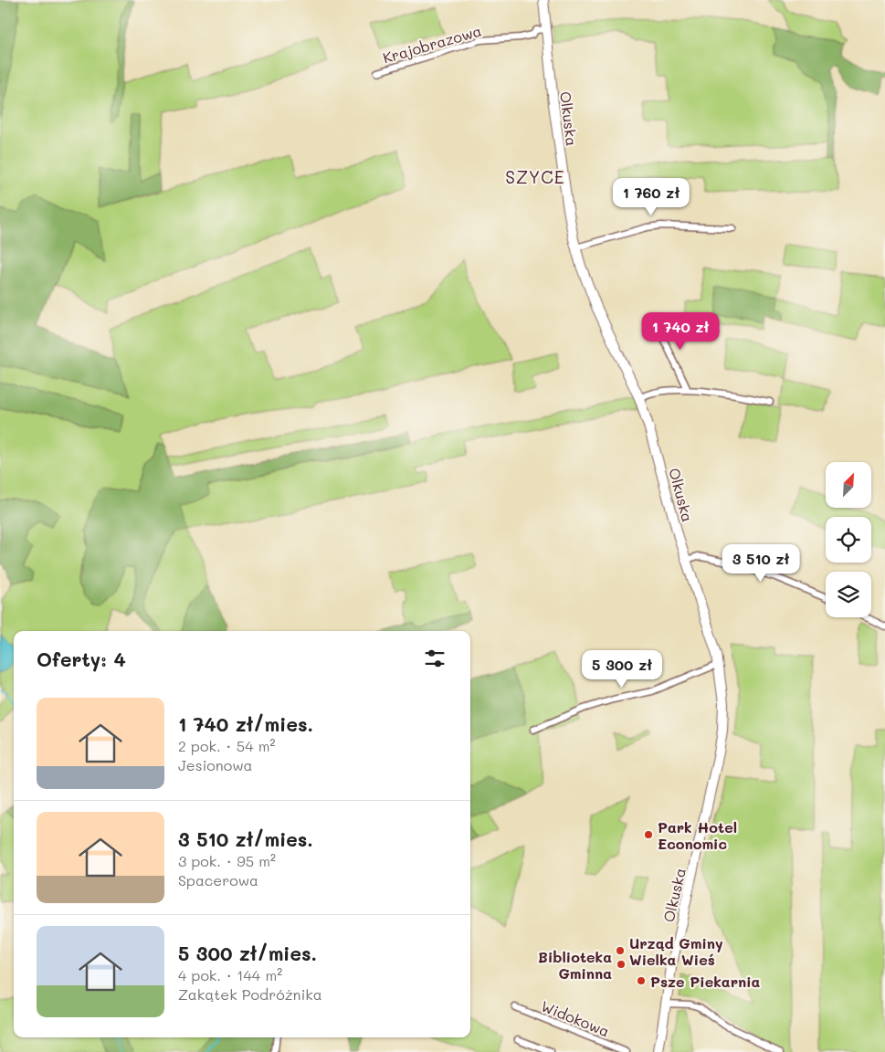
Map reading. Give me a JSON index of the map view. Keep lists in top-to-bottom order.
{
  "streets": {
    "main road": ["Olkuska"],
    "street": ["Krajobrazowa", "Widokowa"]
  },
  "crossings": [
    ["Krajobrazowa", "Olkuska"]
  ],
  "districts": ["SZYCE"],
  "places": [
    "Park Hotel Economic",
    "Urząd Gminy Wielka Wieś",
    "Biblioteka Gminna",
    "Psze Piekarnia"
  ],
  "north": "top right",
  "page": {
    "price": [
      "1 760 zł",
      "1 740 zł",
      "3 510 zł",
      "5 300 zł"
    ],
    "heading": "Oferty: 4",
    "list": [
      {
        "name": "1 740 zł/mies.",
        "note": "2 pok. · 54 m² · Jesionowa"
      },
      {
        "name": "3 510 zł/mies.",
        "note": "3 pok. · 95 m² · Spacerowa"
      },
      {
        "name": "5 300 zł/mies.",
        "note": "4 pok. · 144 m² · Zakątek Podróżnika"
      }
    ]
  }
}
